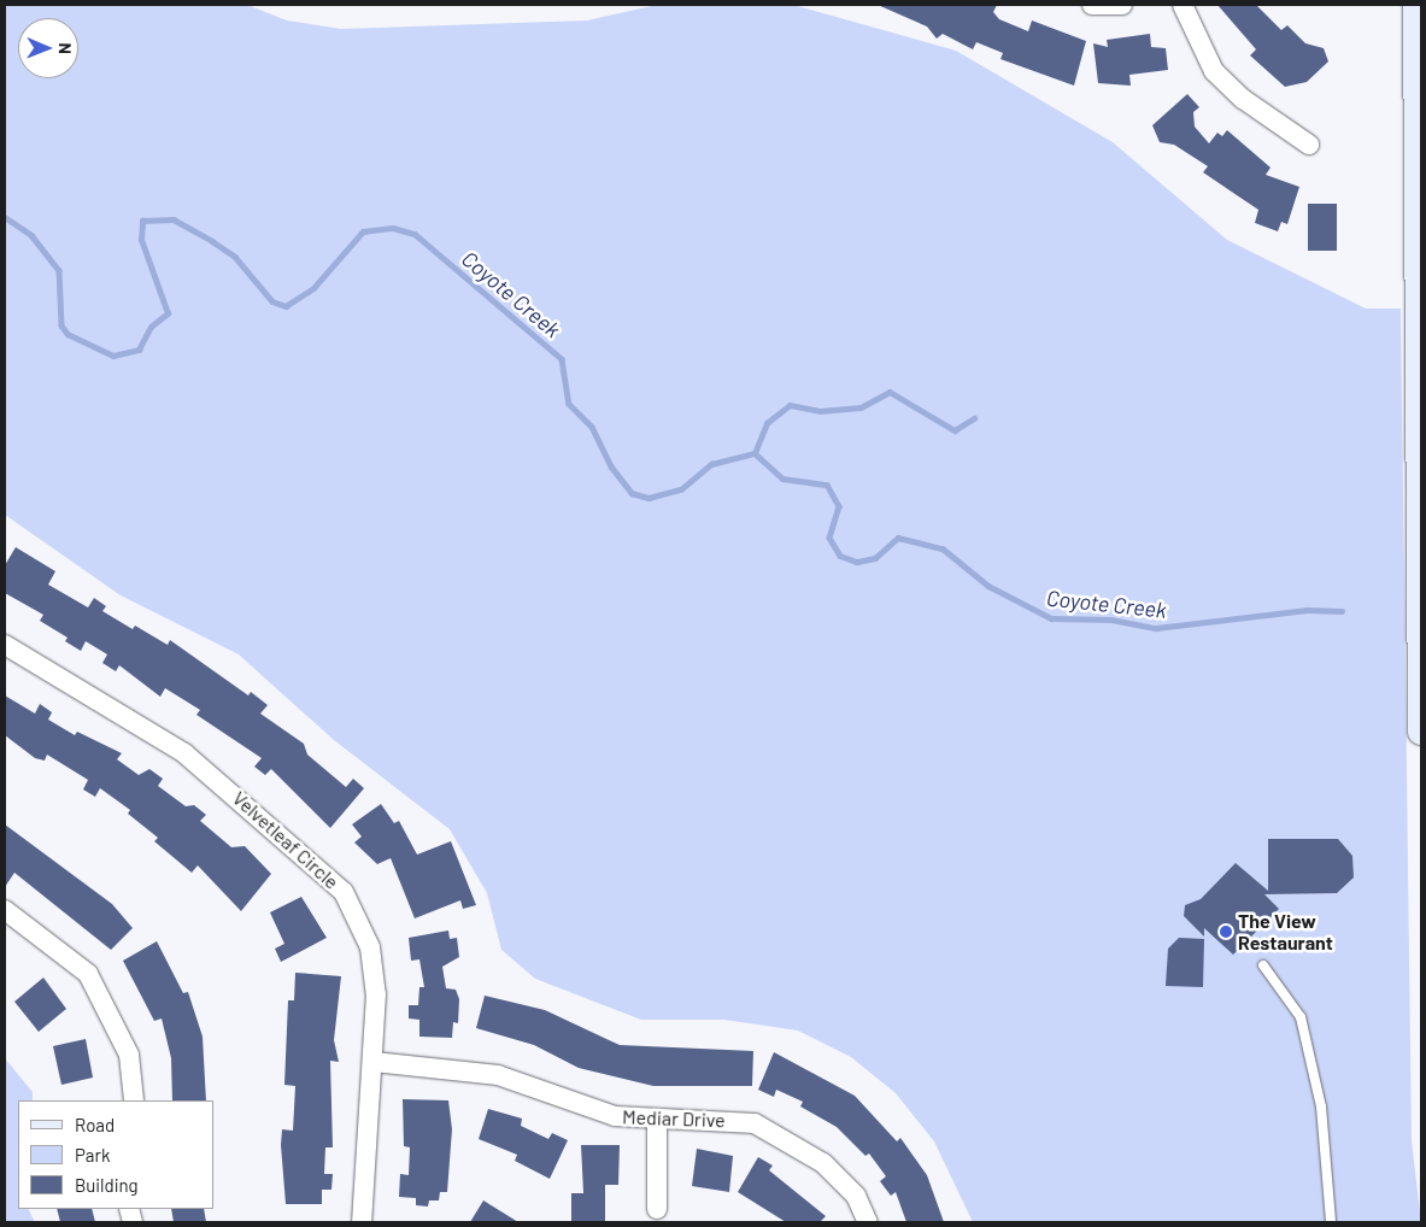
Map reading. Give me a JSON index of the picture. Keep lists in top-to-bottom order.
{
  "streets": {
    "street": ["Velvetleaf Circle", "Mediar Drive"]
  },
  "crossings": [
    ["Velvetleaf Circle", "Mediar Drive"]
  ],
  "water": ["Coyote Creek"],
  "places": ["The View Restaurant"],
  "legend": ["Road", "Park", "Building"],
  "north": "right"
}
